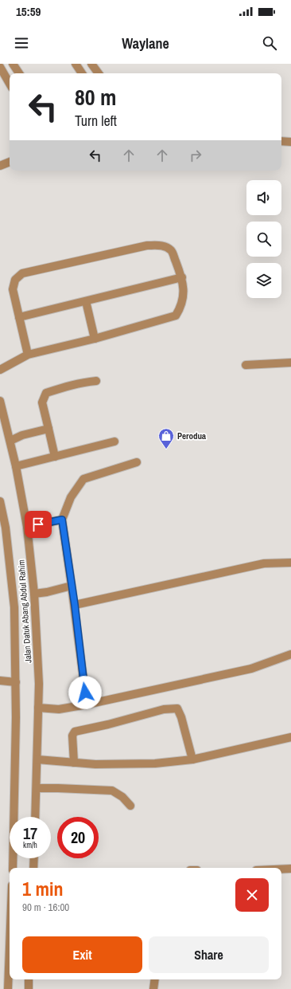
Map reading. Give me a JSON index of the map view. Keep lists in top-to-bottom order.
{
  "streets": {
    "street": ["Jalan Datuk Abang Abdul Rahim"]
  },
  "places": {
    "shop": ["Perodua"]
  },
  "page": {
    "status": "15:59",
    "header": "Waylane",
    "turn": ["80 m", "Turn left"],
    "speed": "17 km/h",
    "limit": "20",
    "heading": ["1 min", "90 m · 16:00"],
    "buttons": ["Exit", "Share"]
  }
}
